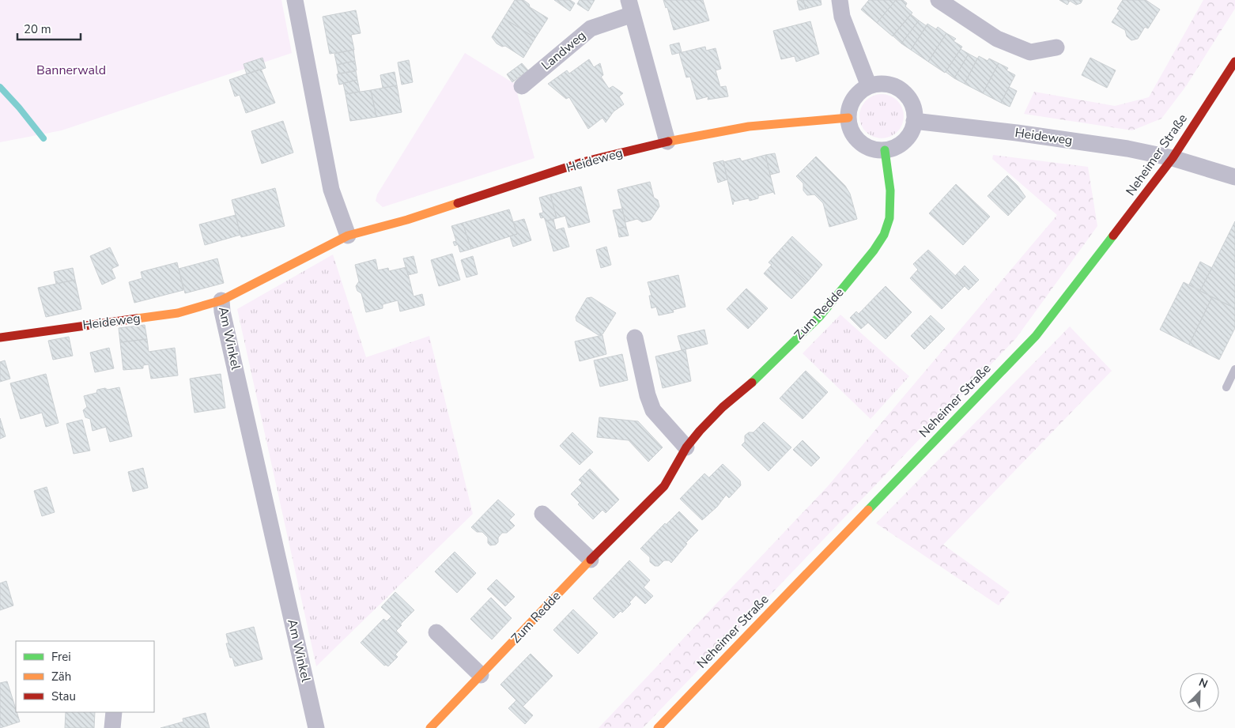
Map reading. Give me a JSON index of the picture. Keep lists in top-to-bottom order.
{
  "streets": {
    "street": [
      "Landweg",
      "Heideweg",
      "Neheimer Straße",
      "Zum Redde",
      "Am Winkel"
    ]
  },
  "crossings": [
    ["Landweg", "Heideweg"],
    ["Heideweg", "Neheimer Straße"],
    ["Heideweg", "Zum Redde"],
    ["Heideweg", "Am Winkel"]
  ],
  "parks": ["Bannerwald"],
  "legend": ["Frei", "Zäh", "Stau"],
  "scale_bar": "20 m",
  "north": "top right"
}
